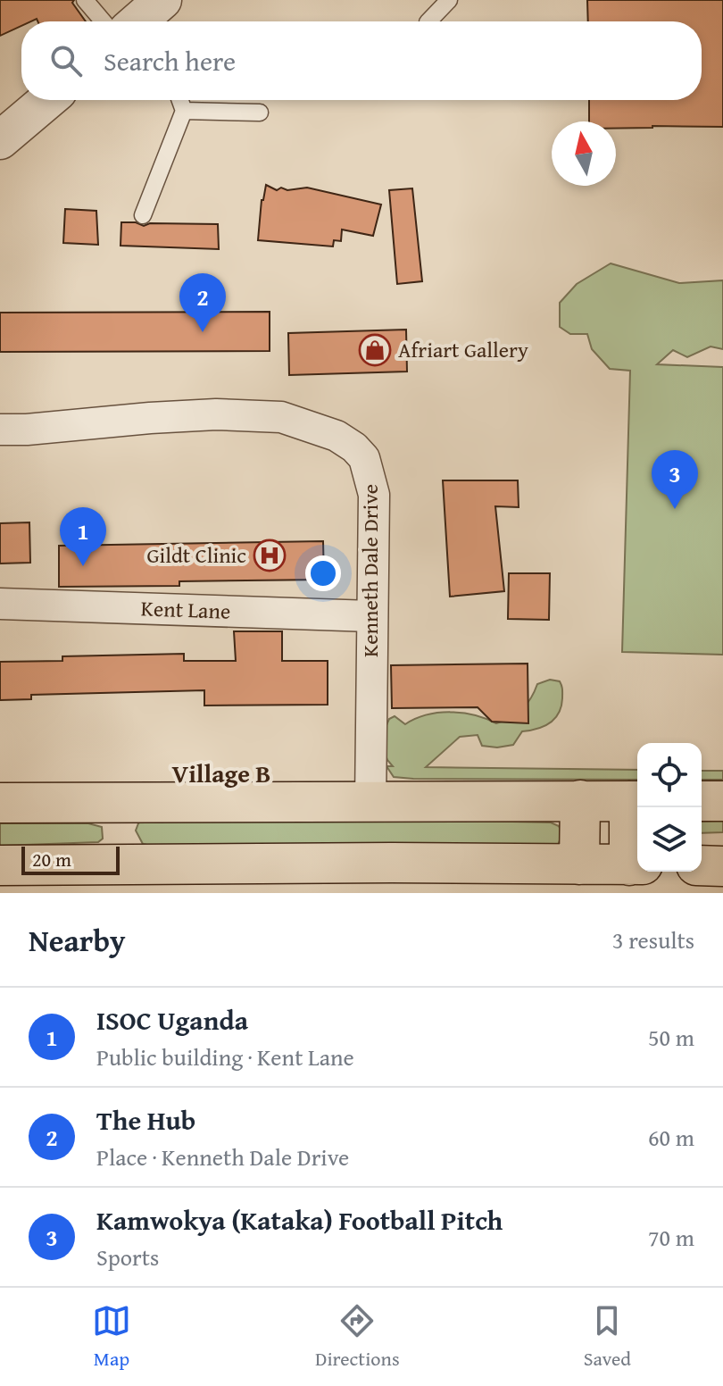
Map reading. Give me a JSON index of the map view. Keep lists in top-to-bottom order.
{
  "streets": {
    "street": ["Kenneth Dale Drive", "Kent Lane"]
  },
  "crossings": [
    ["Kenneth Dale Drive", "Kent Lane"]
  ],
  "districts": ["Village B"],
  "places": {
    "shop": ["Afriart Gallery"],
    "hospital": ["Gildt Clinic"]
  },
  "scale_bar": "20 m",
  "north": "top",
  "page": {
    "search": "Search here",
    "pins": ["2", "3", "1"],
    "scale": "20 m",
    "heading": ["Nearby", "3 results"],
    "list": [
      {
        "mark": "1",
        "name": "ISOC Uganda",
        "note": "Public building · Kent Lane",
        "value": "50 m"
      },
      {
        "mark": "2",
        "name": "The Hub",
        "note": "Place · Kenneth Dale Drive",
        "value": "60 m"
      },
      {
        "mark": "3",
        "name": "Kamwokya (Kataka) Football Pitch",
        "note": "Sports",
        "value": "70 m"
      }
    ],
    "nav": ["Map", "Directions", "Saved"]
  }
}
